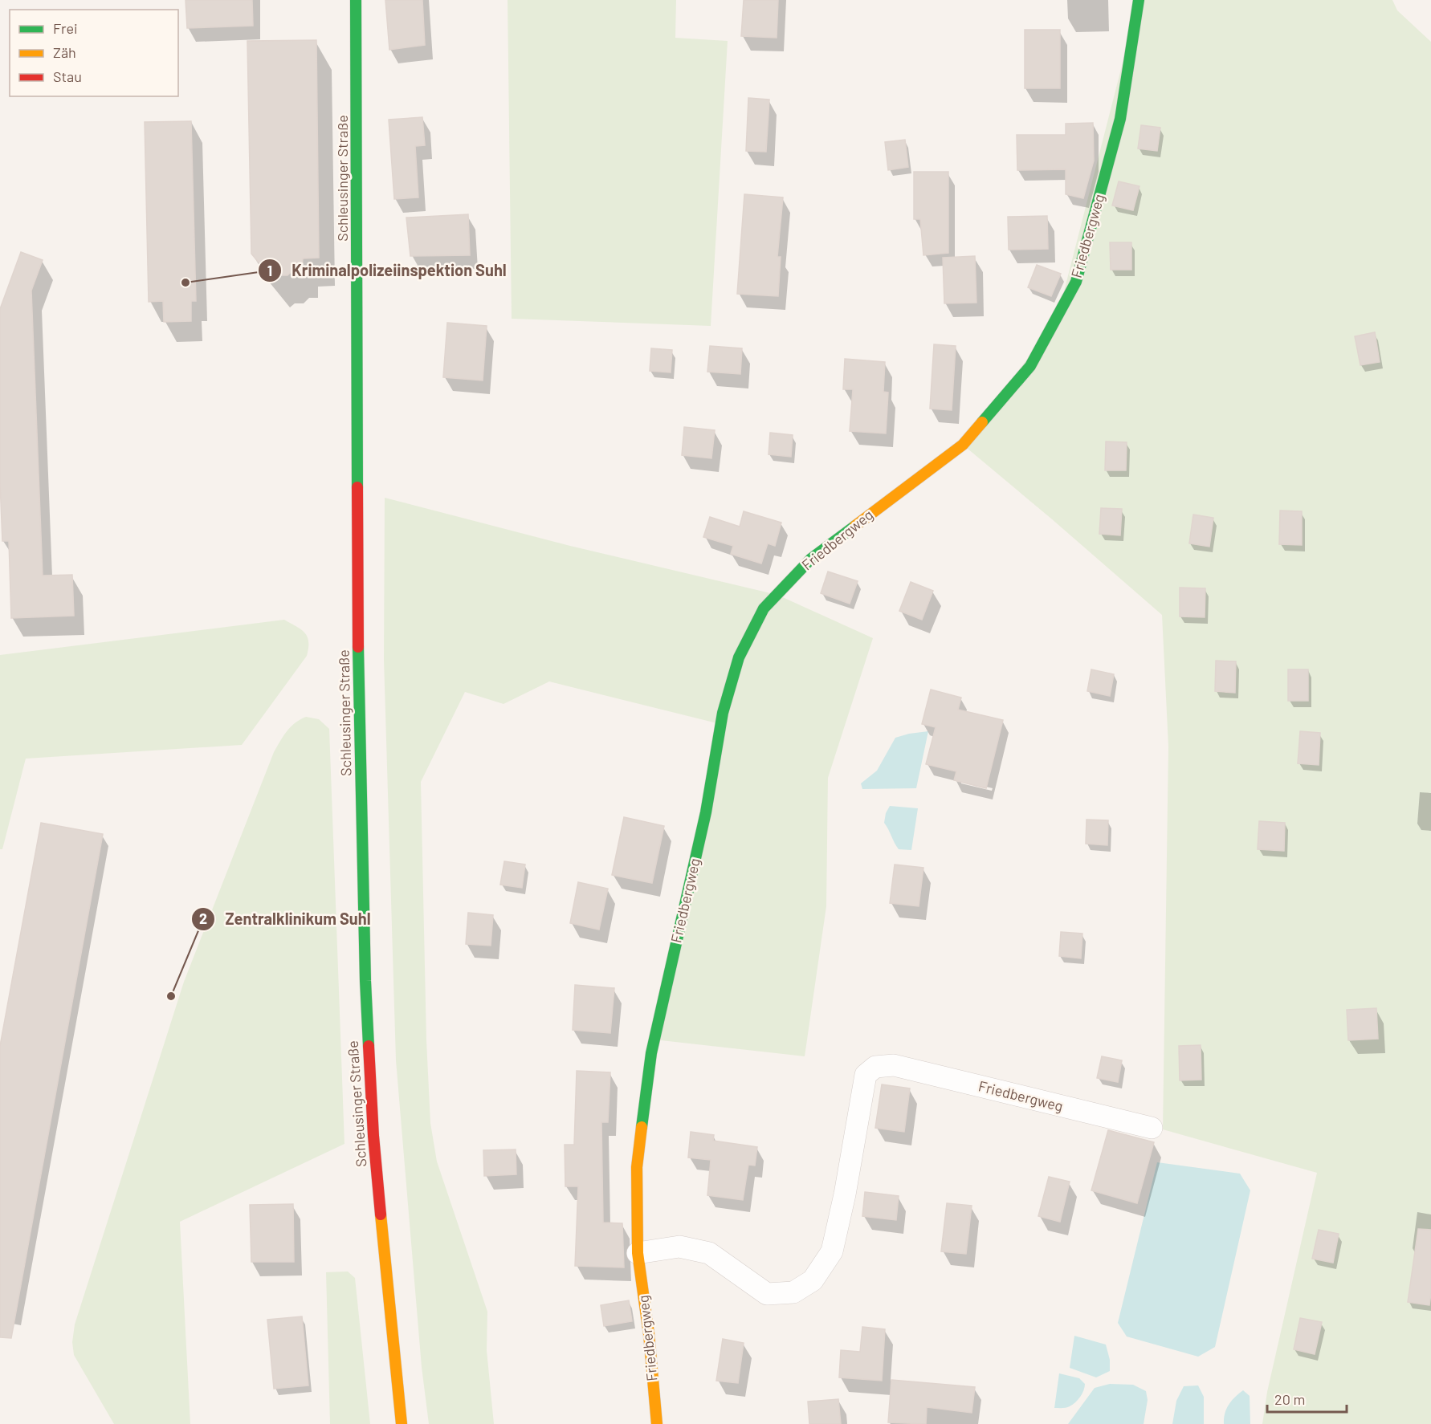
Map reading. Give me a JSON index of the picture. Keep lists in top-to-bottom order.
{
  "streets": {
    "street": ["Schleusinger Straße", "Friedbergweg"]
  },
  "places": ["Kriminalpolizeiinspektion Suhl", "Zentralklinikum Suhl"],
  "legend": ["Frei", "Zäh", "Stau"],
  "scale_bar": "20 m"
}
